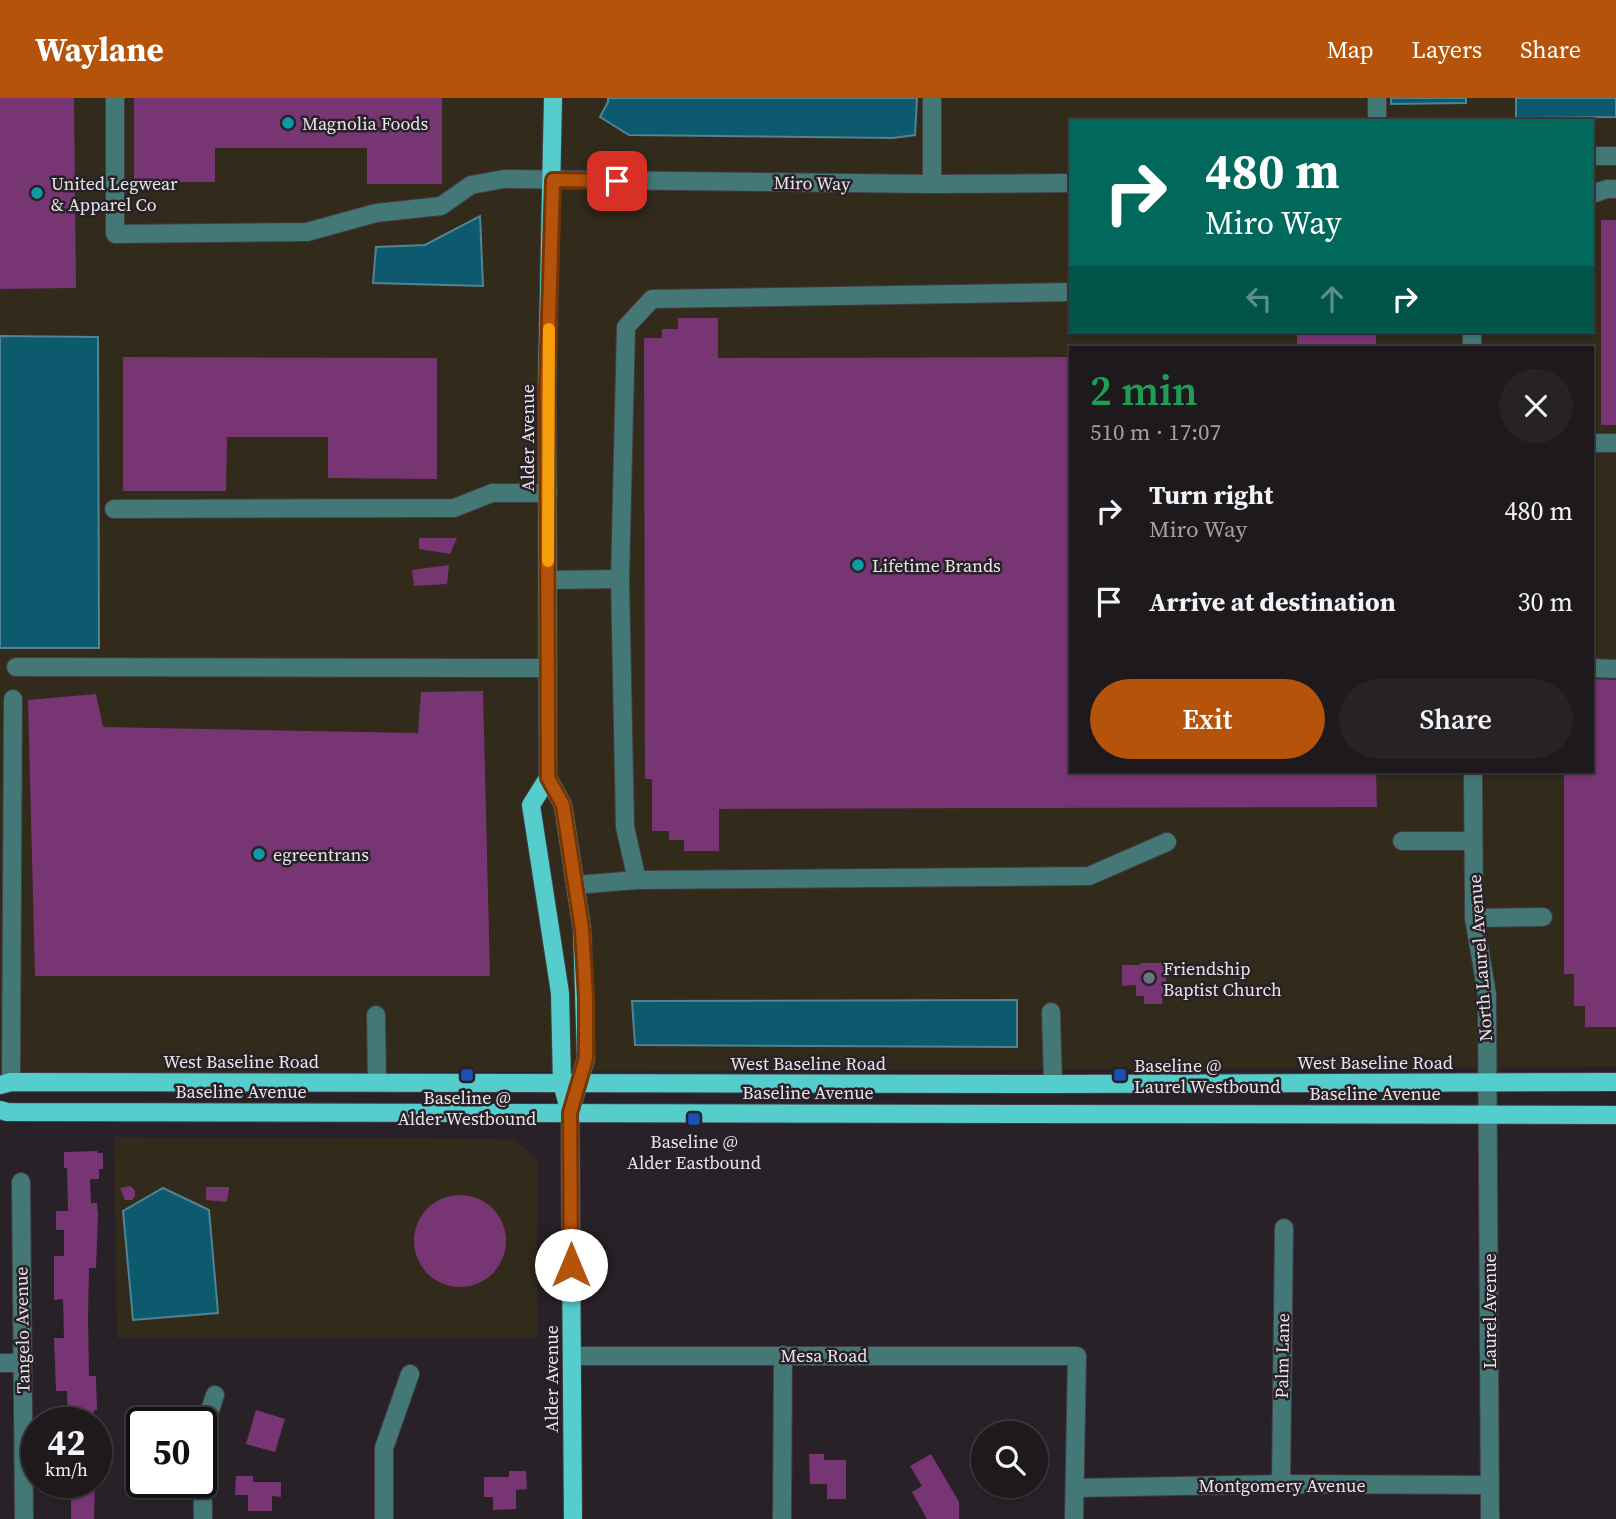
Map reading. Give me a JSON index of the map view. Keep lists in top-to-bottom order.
{
  "streets": {
    "main road": ["Alder Avenue", "West Baseline Road", "Baseline Avenue"],
    "street": [
      "Miro Way",
      "North Laurel Avenue",
      "Laurel Avenue",
      "Tangelo Avenue",
      "Mesa Road",
      "Palm Lane",
      "Montgomery Avenue"
    ]
  },
  "crossings": [
    ["Miro Way", "Alder Avenue"],
    ["Alder Avenue", "West Baseline Road"],
    ["Alder Avenue", "Baseline Avenue"],
    ["Alder Avenue", "Mesa Road"],
    ["North Laurel Avenue", "West Baseline Road"],
    ["North Laurel Avenue", "Baseline Avenue"],
    ["North Laurel Avenue", "Laurel Avenue"],
    ["Baseline Avenue", "Laurel Avenue"],
    ["Laurel Avenue", "Montgomery Avenue"],
    ["Mesa Road", "Montgomery Avenue"],
    ["Palm Lane", "Montgomery Avenue"]
  ],
  "places": {
    "other": [
      "Magnolia Foods",
      "United Legwear & Apparel Co",
      "Lifetime Brands",
      "egreentrans",
      "Friendship Baptist Church"
    ],
    "transit": ["Baseline @ Alder Westbound", "Baseline @ Laurel Westbound", "Baseline @ Alder Eastbound"]
  },
  "page": {
    "header": "Waylane",
    "nav": ["Map", "Layers", "Share"],
    "turn": ["480 m", "Miro Way"],
    "heading": ["2 min", "510 m · 17:07"],
    "list": [
      {
        "name": "Turn right",
        "note": "Miro Way",
        "value": "480 m"
      },
      {
        "name": "Arrive at destination",
        "value": "30 m"
      }
    ],
    "buttons": ["Exit", "Share"],
    "speed": "42 km/h",
    "limit": "50"
  }
}
